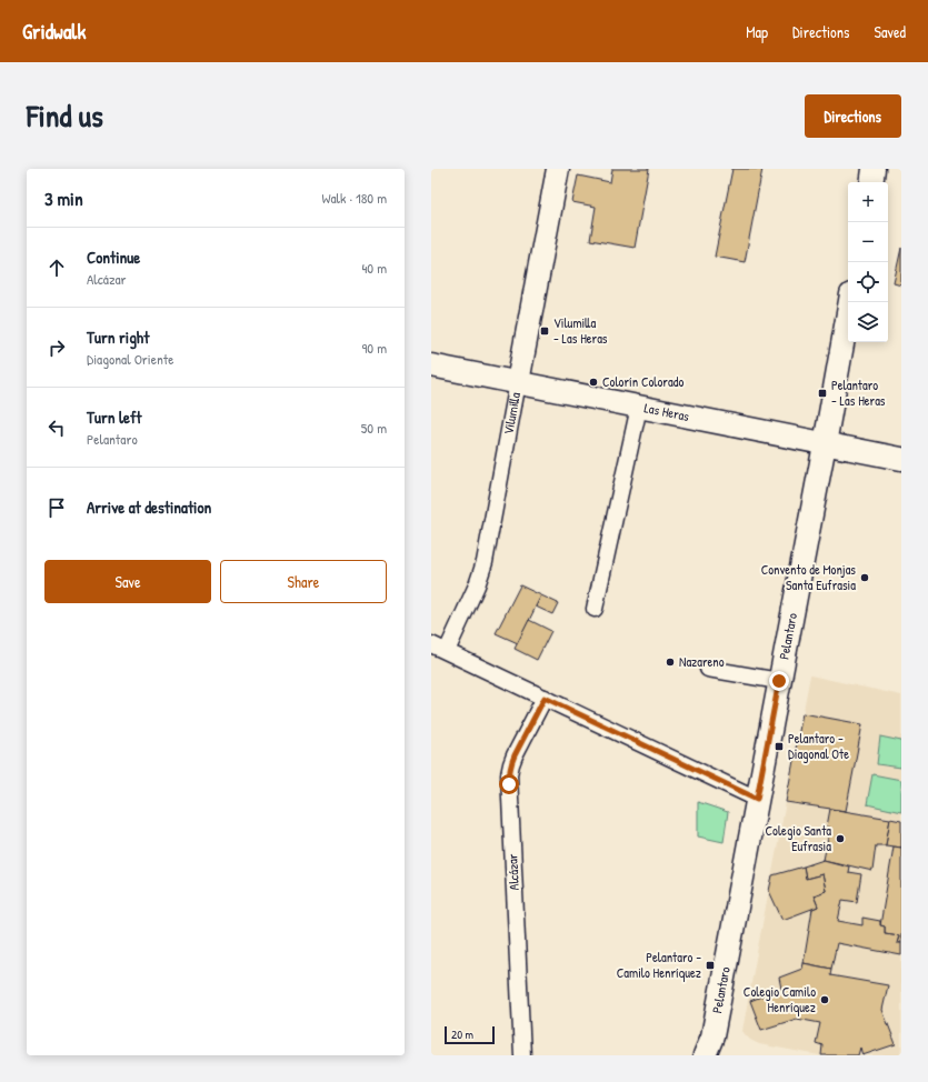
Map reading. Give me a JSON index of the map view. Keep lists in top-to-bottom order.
{
  "streets": {
    "street": [
      "Las Heras",
      "Vilumilla",
      "Pelantaro",
      "Alcázar"
    ]
  },
  "crossings": [
    ["Las Heras", "Vilumilla"],
    ["Las Heras", "Pelantaro"]
  ],
  "places": {
    "transit": [
      "Vilumilla - Las Heras",
      "Pelantaro - Las Heras",
      "Pelantaro - Diagonal Ote",
      "Pelantaro - Camilo Henríquez"
    ],
    "other": [
      "Colorín Colorado",
      "Convento de Monjas Santa Eufrasia",
      "Nazareno",
      "Colegio Santa Eufrasia",
      "Colegio Camilo Henríquez"
    ]
  },
  "scale_bar": "20 m",
  "page": {
    "header": "Gridwalk",
    "nav": ["Map", "Directions", "Saved"],
    "title": "Find us",
    "buttons": [
      "Directions",
      ["Save", "Share"]
    ],
    "heading": ["3 min", "Walk · 180 m"],
    "map_buttons": ["+", "−"],
    "list": [
      ["Continue", "Alcázar", "40 m"],
      ["Turn right", "Diagonal Oriente", "90 m"],
      ["Turn left", "Pelantaro", "50 m"],
      "Arrive at destination"
    ],
    "scale": "20 m"
  }
}
